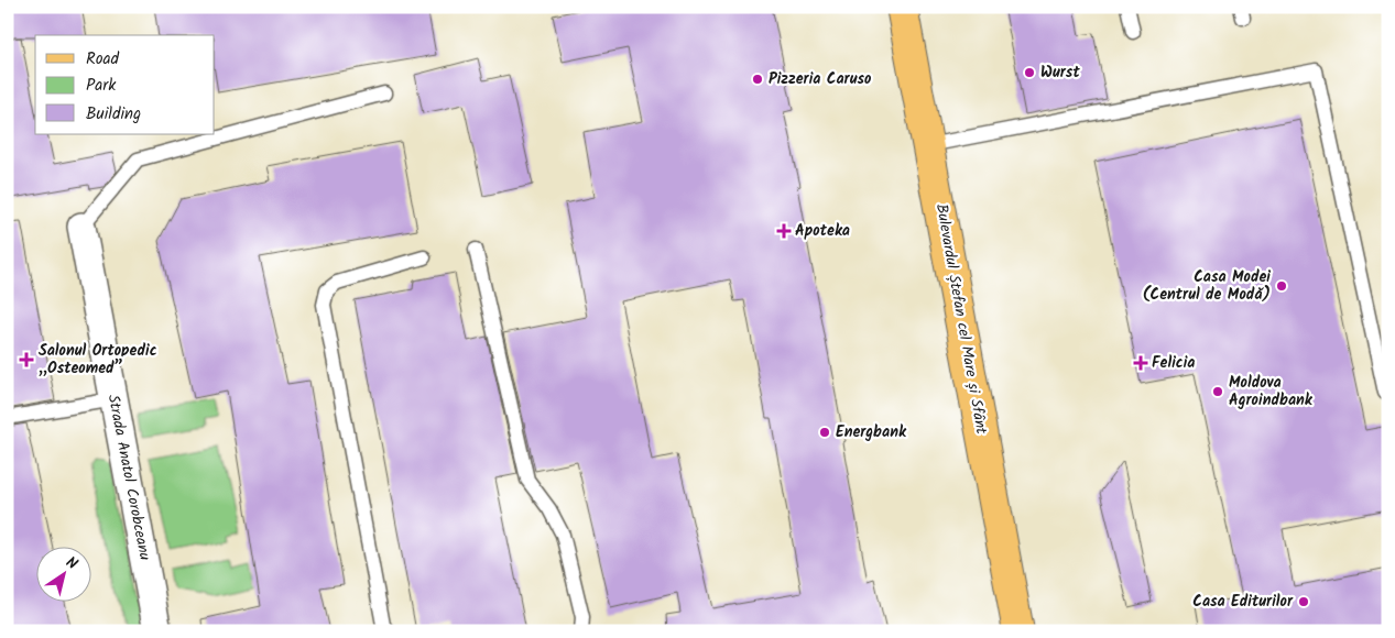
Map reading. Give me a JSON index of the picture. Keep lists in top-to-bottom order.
{
  "streets": {
    "main road": ["Bulevardul Ștefan cel Mare și Sfânt"],
    "street": ["Strada Anatol Corobceanu"]
  },
  "places": {
    "other": [
      "Wurst",
      "Pizzeria Caruso",
      "Casa Modei (Centrul de Modă)",
      "Moldova Agroindbank",
      "Energbank",
      "Casa Editurilor"
    ],
    "health": ["Apoteka", "Salonul Ortopedic „Osteomed”", "Felicia"]
  },
  "legend": ["Road", "Park", "Building"],
  "north": "top right"
}
